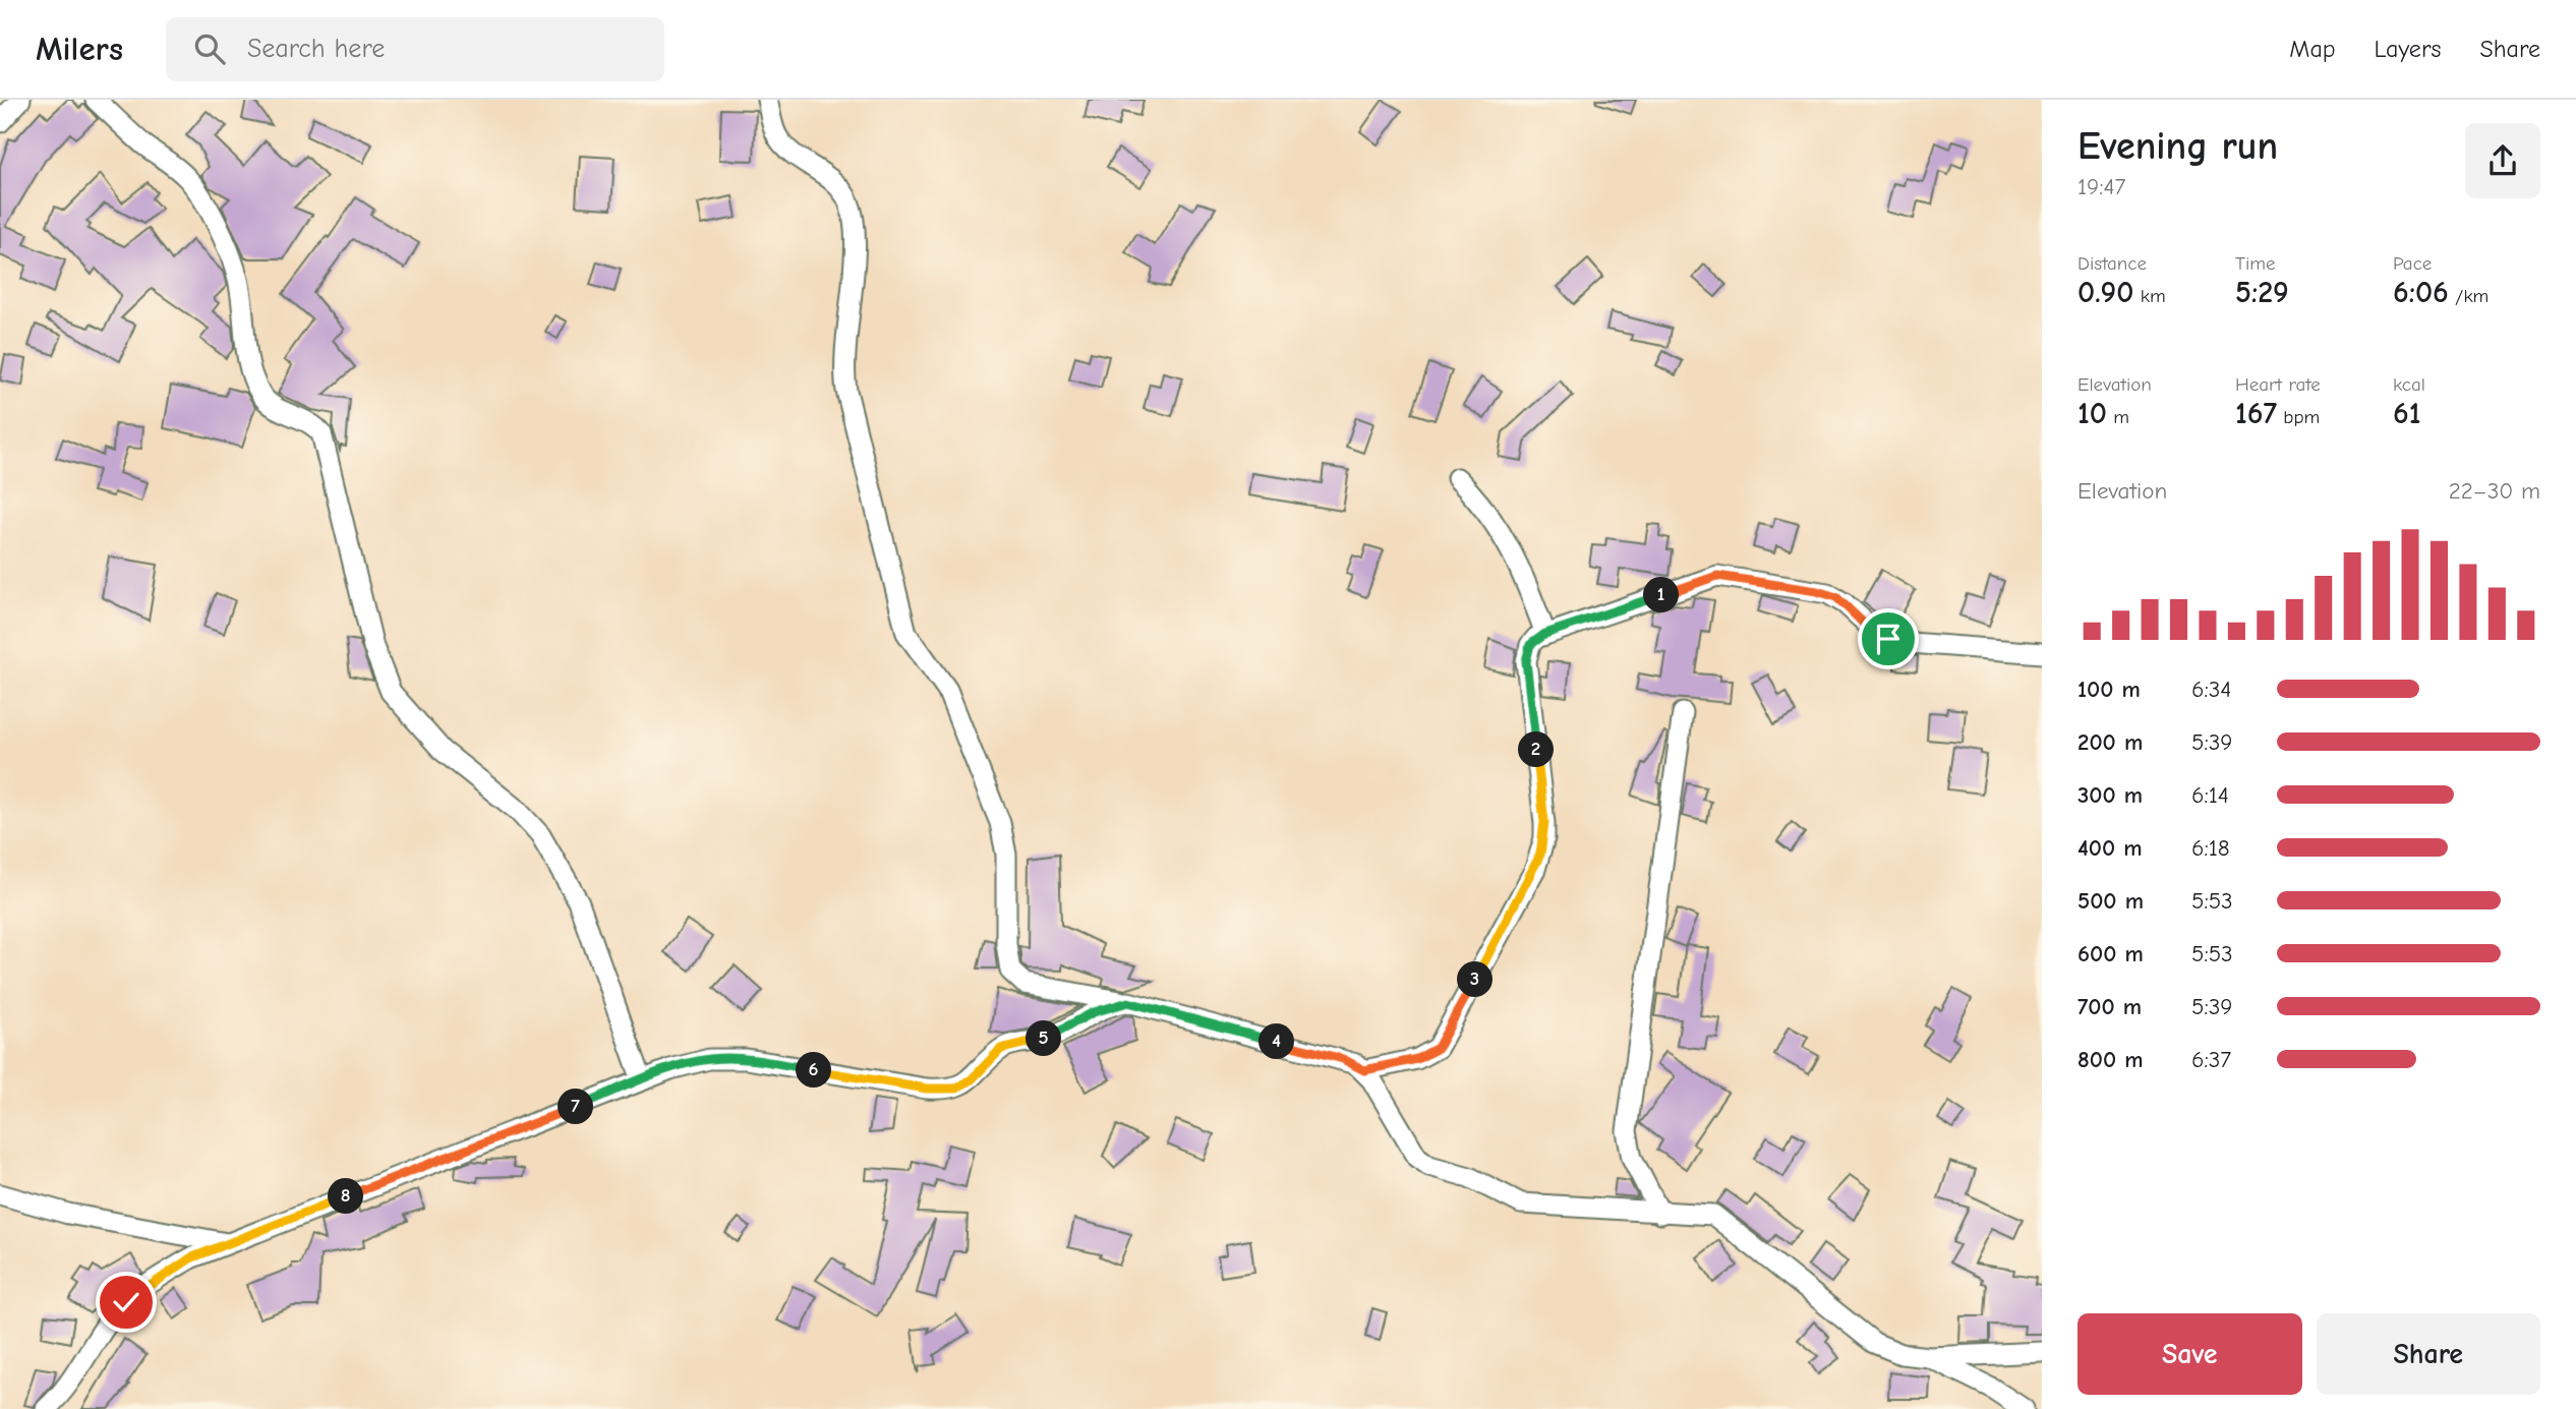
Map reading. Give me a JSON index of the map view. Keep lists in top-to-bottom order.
{
  "page": {
    "header": "Milers",
    "search": "Search here",
    "nav": ["Map", "Layers", "Share"],
    "heading": ["Evening run", "19:47"],
    "stats": [
      ["Distance", "0.90 km"],
      ["Time", "5:29"],
      ["Pace", "6:06 /km"],
      ["Elevation", "10 m"],
      ["Heart rate", "167 bpm"],
      ["kcal", "61"]
    ],
    "chart": ["Elevation", "22–30 m"],
    "pins": [
      "1",
      "2",
      "3",
      "5",
      "4",
      "6",
      "7",
      "8"
    ],
    "list": [
      {
        "name": "100 m",
        "note": "6:34"
      },
      {
        "name": "200 m",
        "note": "5:39"
      },
      {
        "name": "300 m",
        "note": "6:14"
      },
      {
        "name": "400 m",
        "note": "6:18"
      },
      {
        "name": "500 m",
        "note": "5:53"
      },
      {
        "name": "600 m",
        "note": "5:53"
      },
      {
        "name": "700 m",
        "note": "5:39"
      },
      {
        "name": "800 m",
        "note": "6:37"
      }
    ],
    "buttons": ["Save", "Share"]
  }
}
